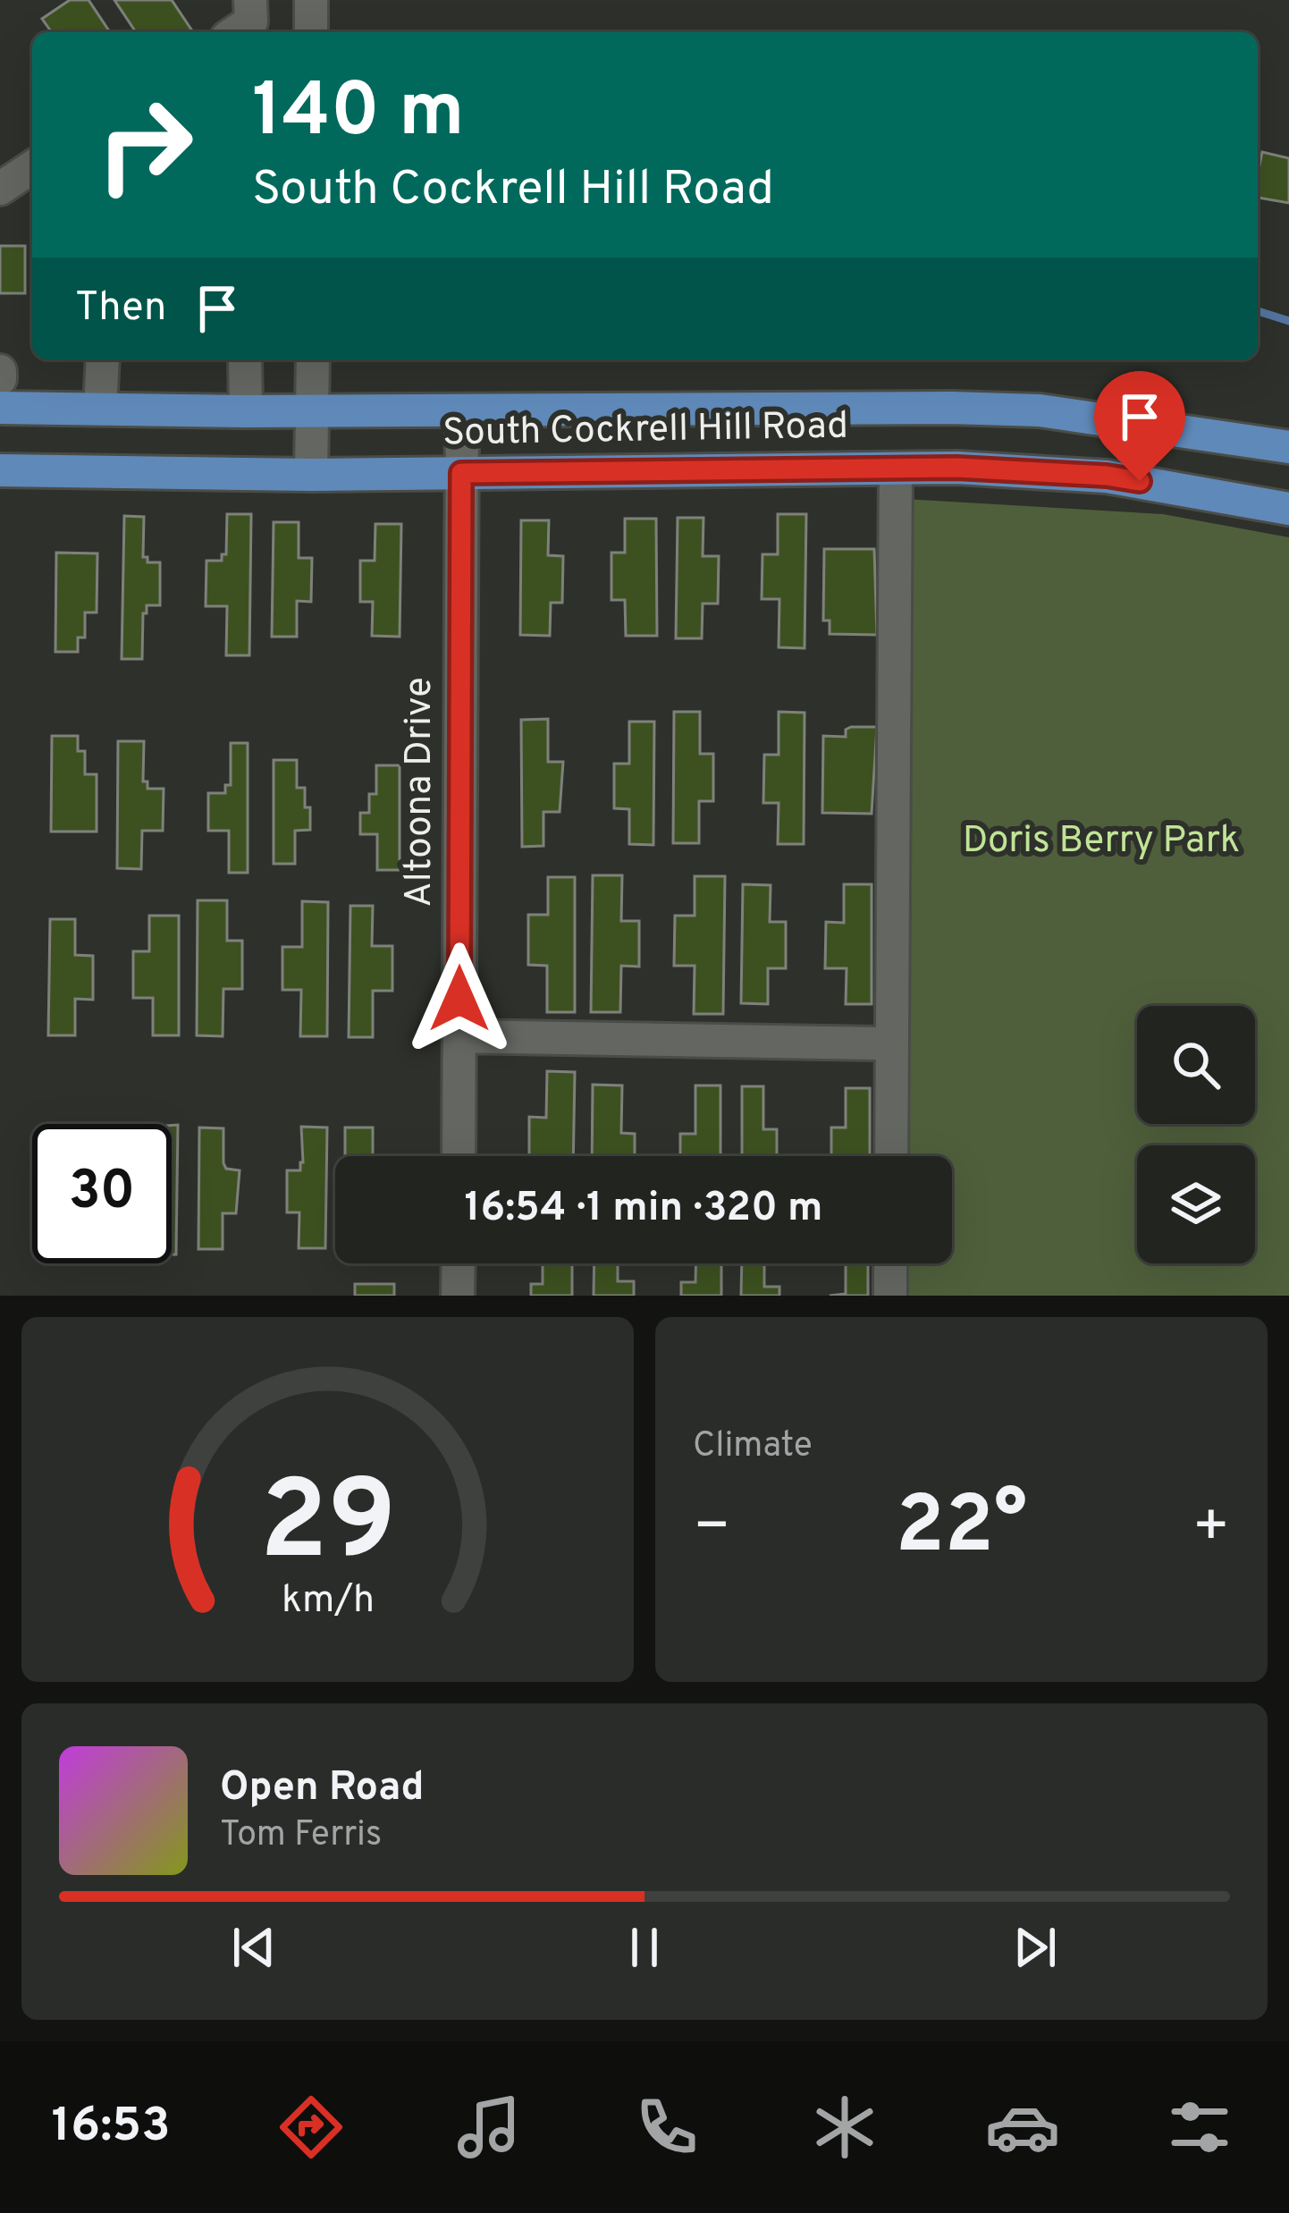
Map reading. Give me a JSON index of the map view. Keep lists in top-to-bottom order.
{
  "streets": {
    "main road": ["South Cockrell Hill Road"],
    "street": ["Altoona Drive"]
  },
  "crossings": [
    ["South Cockrell Hill Road", "Altoona Drive"]
  ],
  "parks": ["Doris Berry Park"],
  "page": {
    "turn": ["140 m", "South Cockrell Hill Road"],
    "then": "Then",
    "limit": "30",
    "trip": "16:54 · 1 min · 320 m",
    "tile": "Climate",
    "heat": ["−", "22°", "+"],
    "song": ["Open Road", "Tom Ferris"],
    "tabs": "16:53",
    "gauge": ["29", "km/h"]
  }
}
